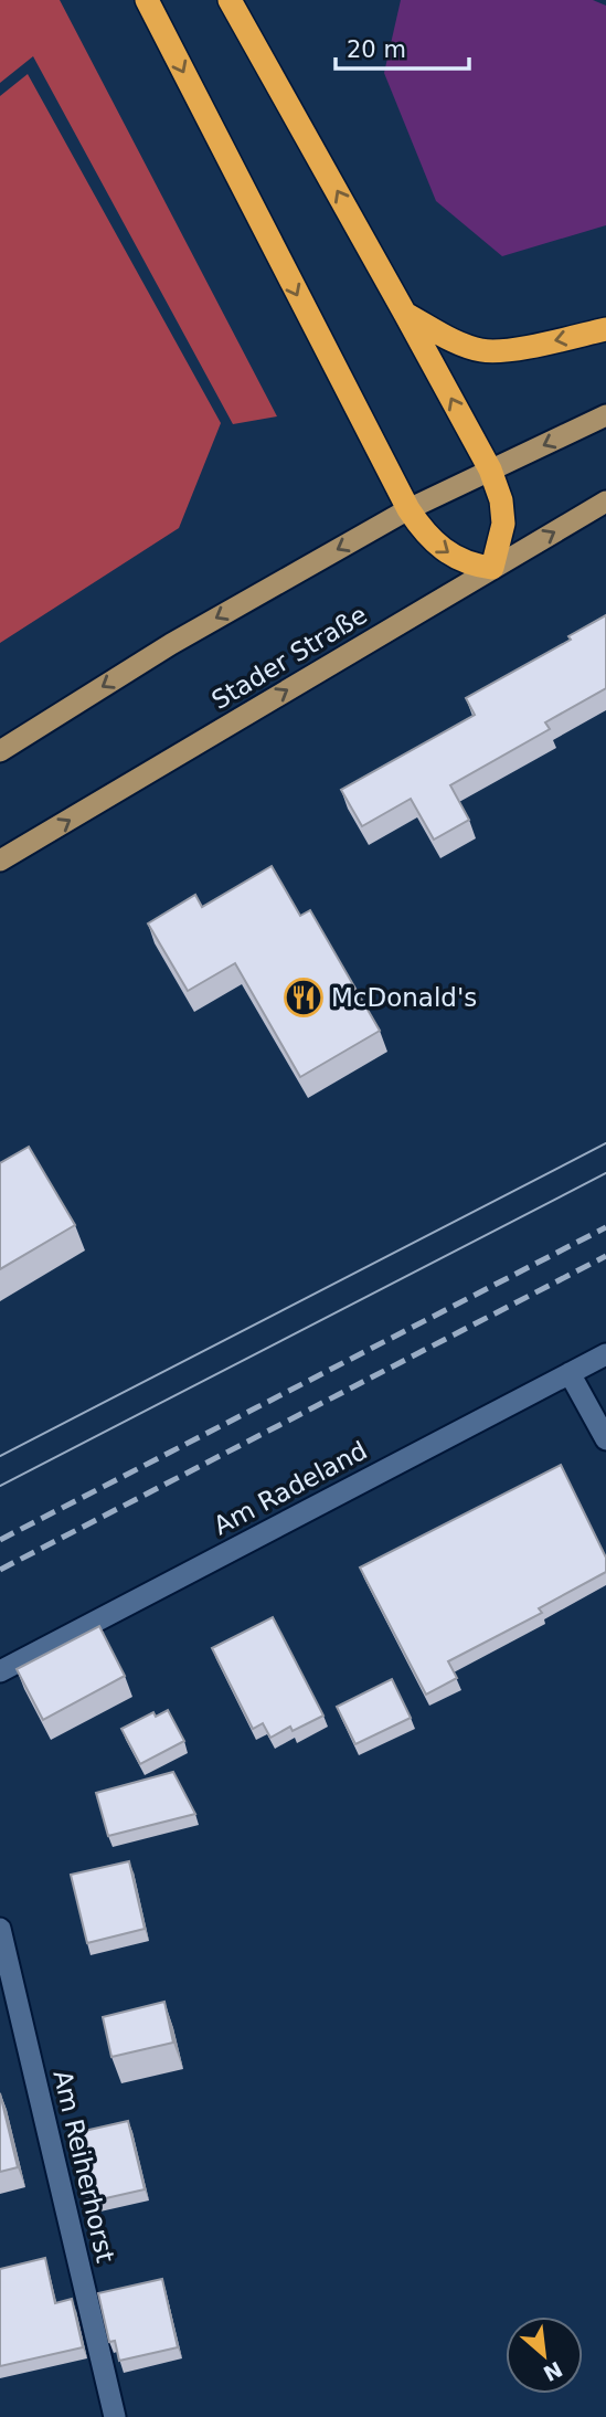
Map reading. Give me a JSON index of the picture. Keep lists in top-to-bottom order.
{
  "streets": {
    "main road": ["Stader Straße"],
    "street": ["Am Radeland", "Am Reiherhorst"]
  },
  "places": {
    "restaurant": ["McDonald's"]
  },
  "scale_bar": "20 m",
  "north": "bottom right"
}
